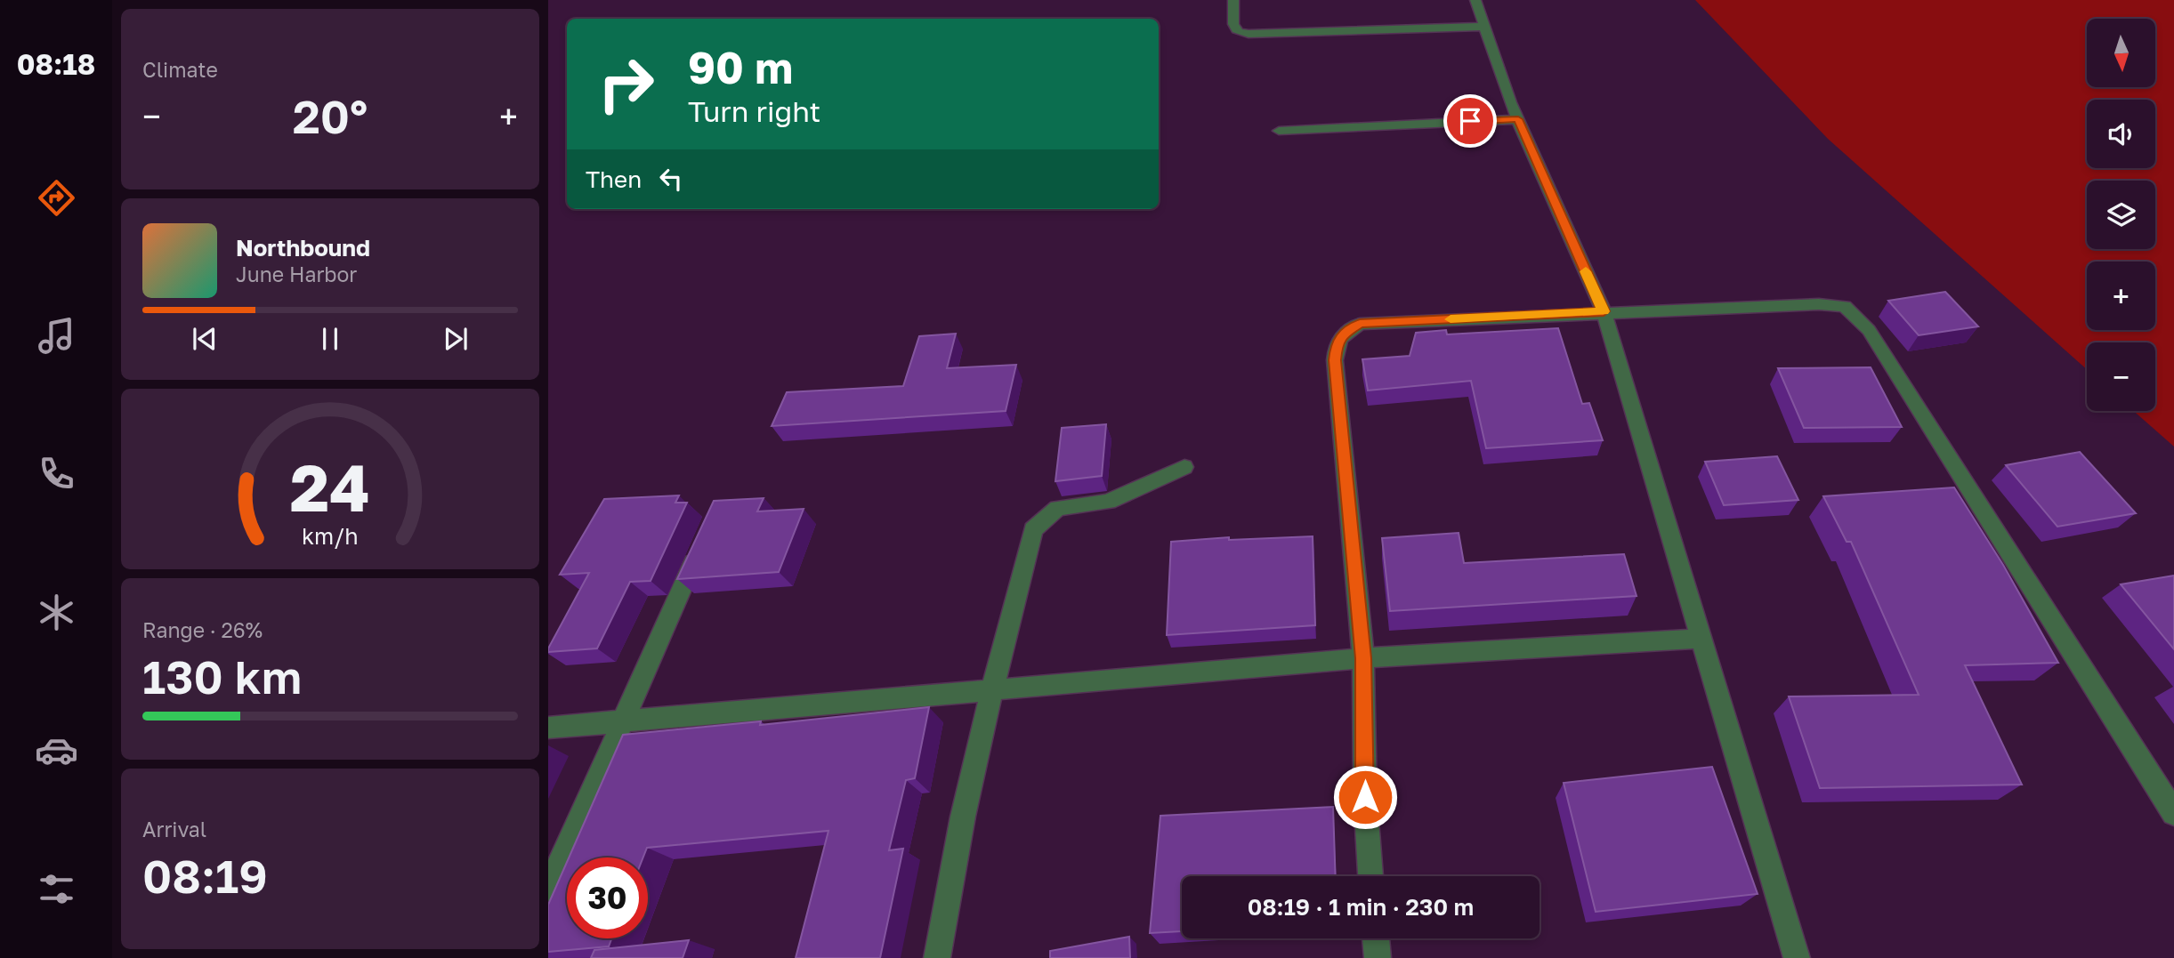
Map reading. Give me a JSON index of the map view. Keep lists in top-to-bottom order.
{
  "north": "bottom",
  "page": {
    "tabs": "08:18",
    "tile": [
      "Climate",
      ["Range · 26%", "130 km"],
      ["Arrival", "08:19"]
    ],
    "map_buttons": ["+", "−"],
    "turn": ["90 m", "Turn right"],
    "heat": ["−", "20°", "+"],
    "then": "Then",
    "song": ["Northbound", "June Harbor"],
    "limit": "30",
    "trip": "08:19 · 1 min · 230 m",
    "gauge": ["24", "km/h"]
  }
}
